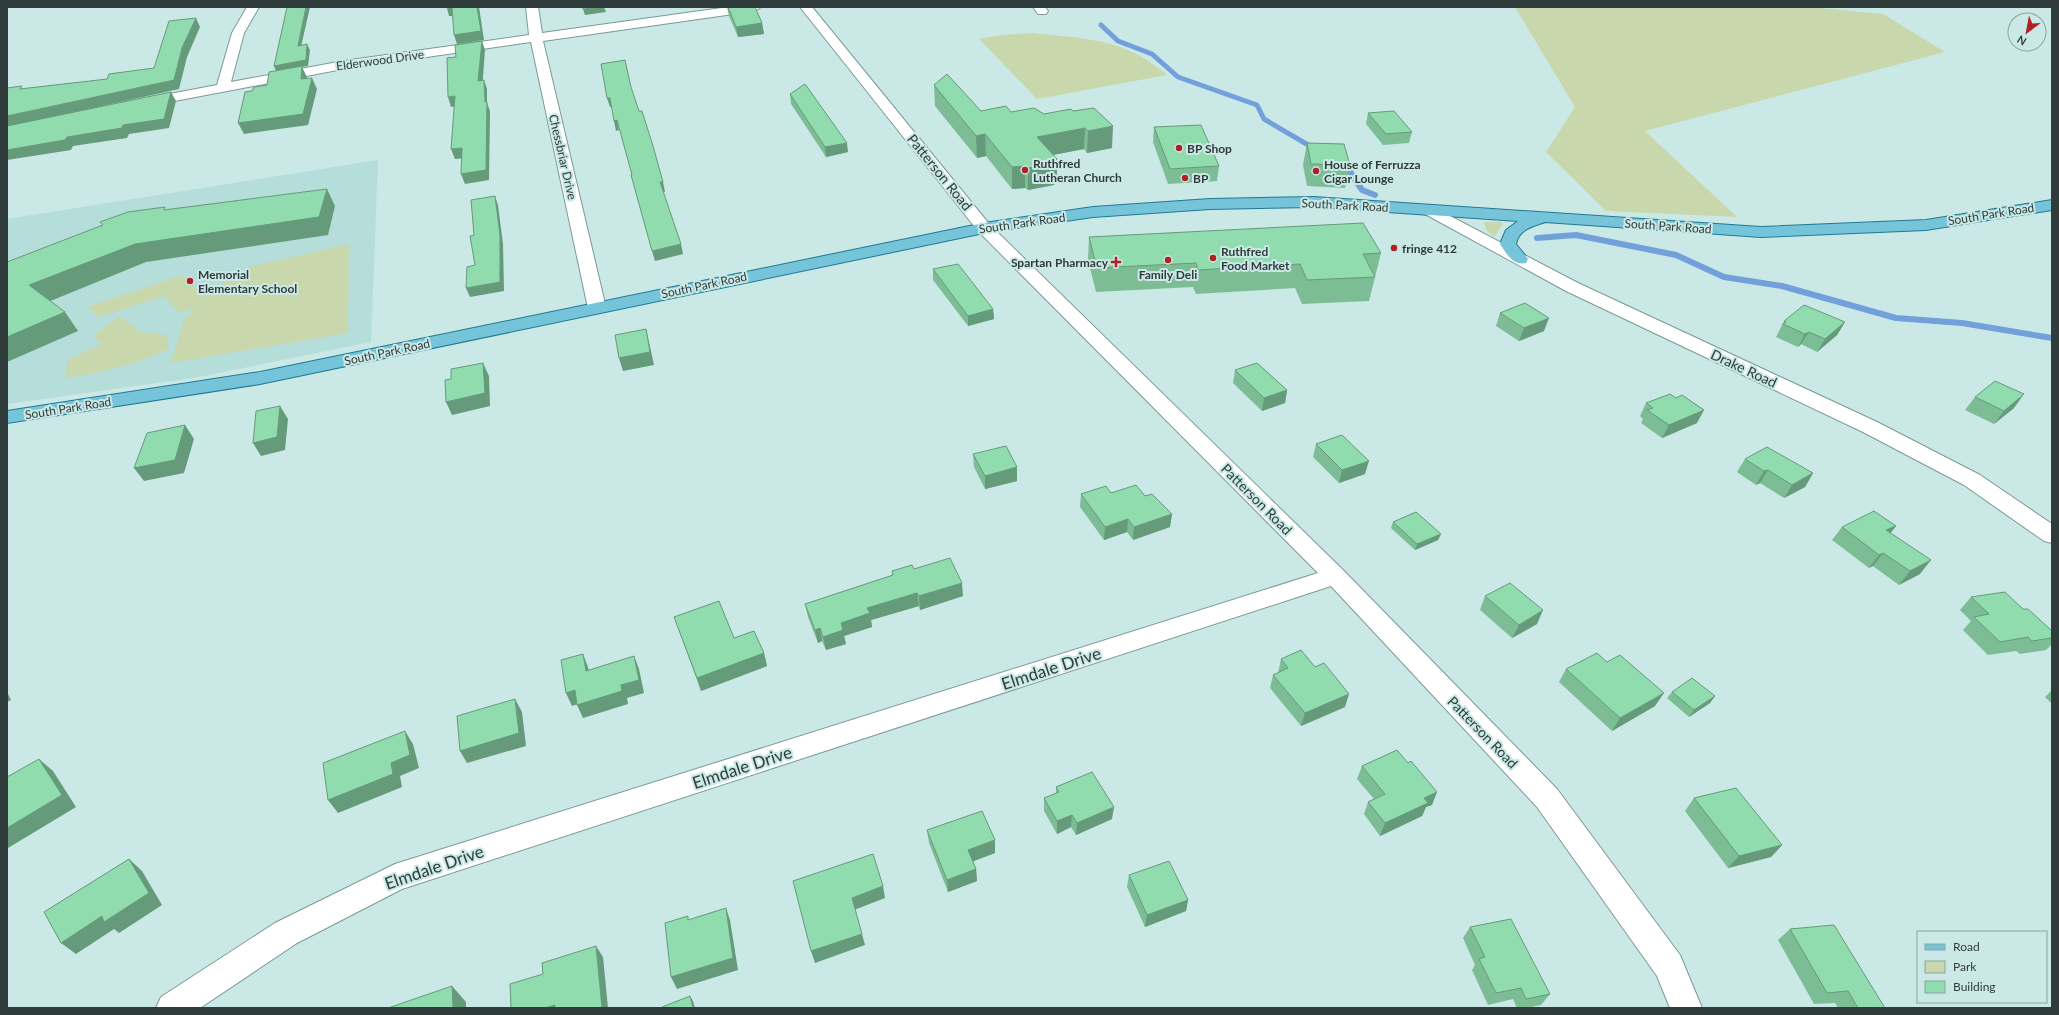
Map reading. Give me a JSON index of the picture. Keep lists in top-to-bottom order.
{
  "streets": {
    "main road": ["South Park Road"],
    "street": [
      "Elderwood Drive",
      "Chessbriar Drive",
      "Patterson Road",
      "Drake Road",
      "Elmdale Drive"
    ]
  },
  "crossings": [
    ["Elderwood Drive", "Chessbriar Drive"],
    ["Chessbriar Drive", "South Park Road"],
    ["Patterson Road", "South Park Road"],
    ["Patterson Road", "Elmdale Drive"],
    ["South Park Road", "Drake Road"]
  ],
  "places": {
    "other": [
      "BP Shop",
      "Ruthfred Lutheran Church",
      "House of Ferruzza Cigar Lounge",
      "BP",
      "fringe 412",
      "Ruthfred Food Market",
      "Family Deli",
      "Memorial Elementary School"
    ],
    "health": ["Spartan Pharmacy"]
  },
  "legend": ["Road", "Park", "Building"],
  "north": "bottom left"
}
